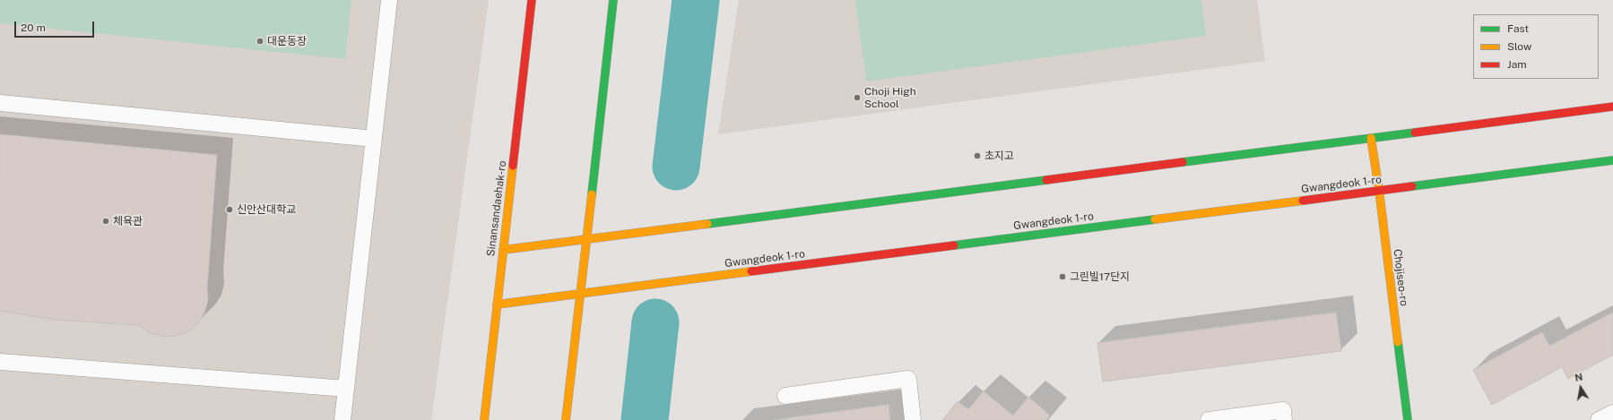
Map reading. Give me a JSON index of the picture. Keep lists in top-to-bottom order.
{
  "streets": {
    "street": ["Gwangdeok 1-ro", "Sinansandaehak-ro", "Chojiseo-ro"]
  },
  "crossings": [
    ["Gwangdeok 1-ro", "Sinansandaehak-ro"],
    ["Gwangdeok 1-ro", "Chojiseo-ro"]
  ],
  "places": [
    "대운동장",
    "Choji High School",
    "초지고",
    "신안산대학교",
    "체육관",
    "그린빌17단지"
  ],
  "legend": ["Fast", "Slow", "Jam"],
  "scale_bar": "20 m",
  "north": "top"
}
